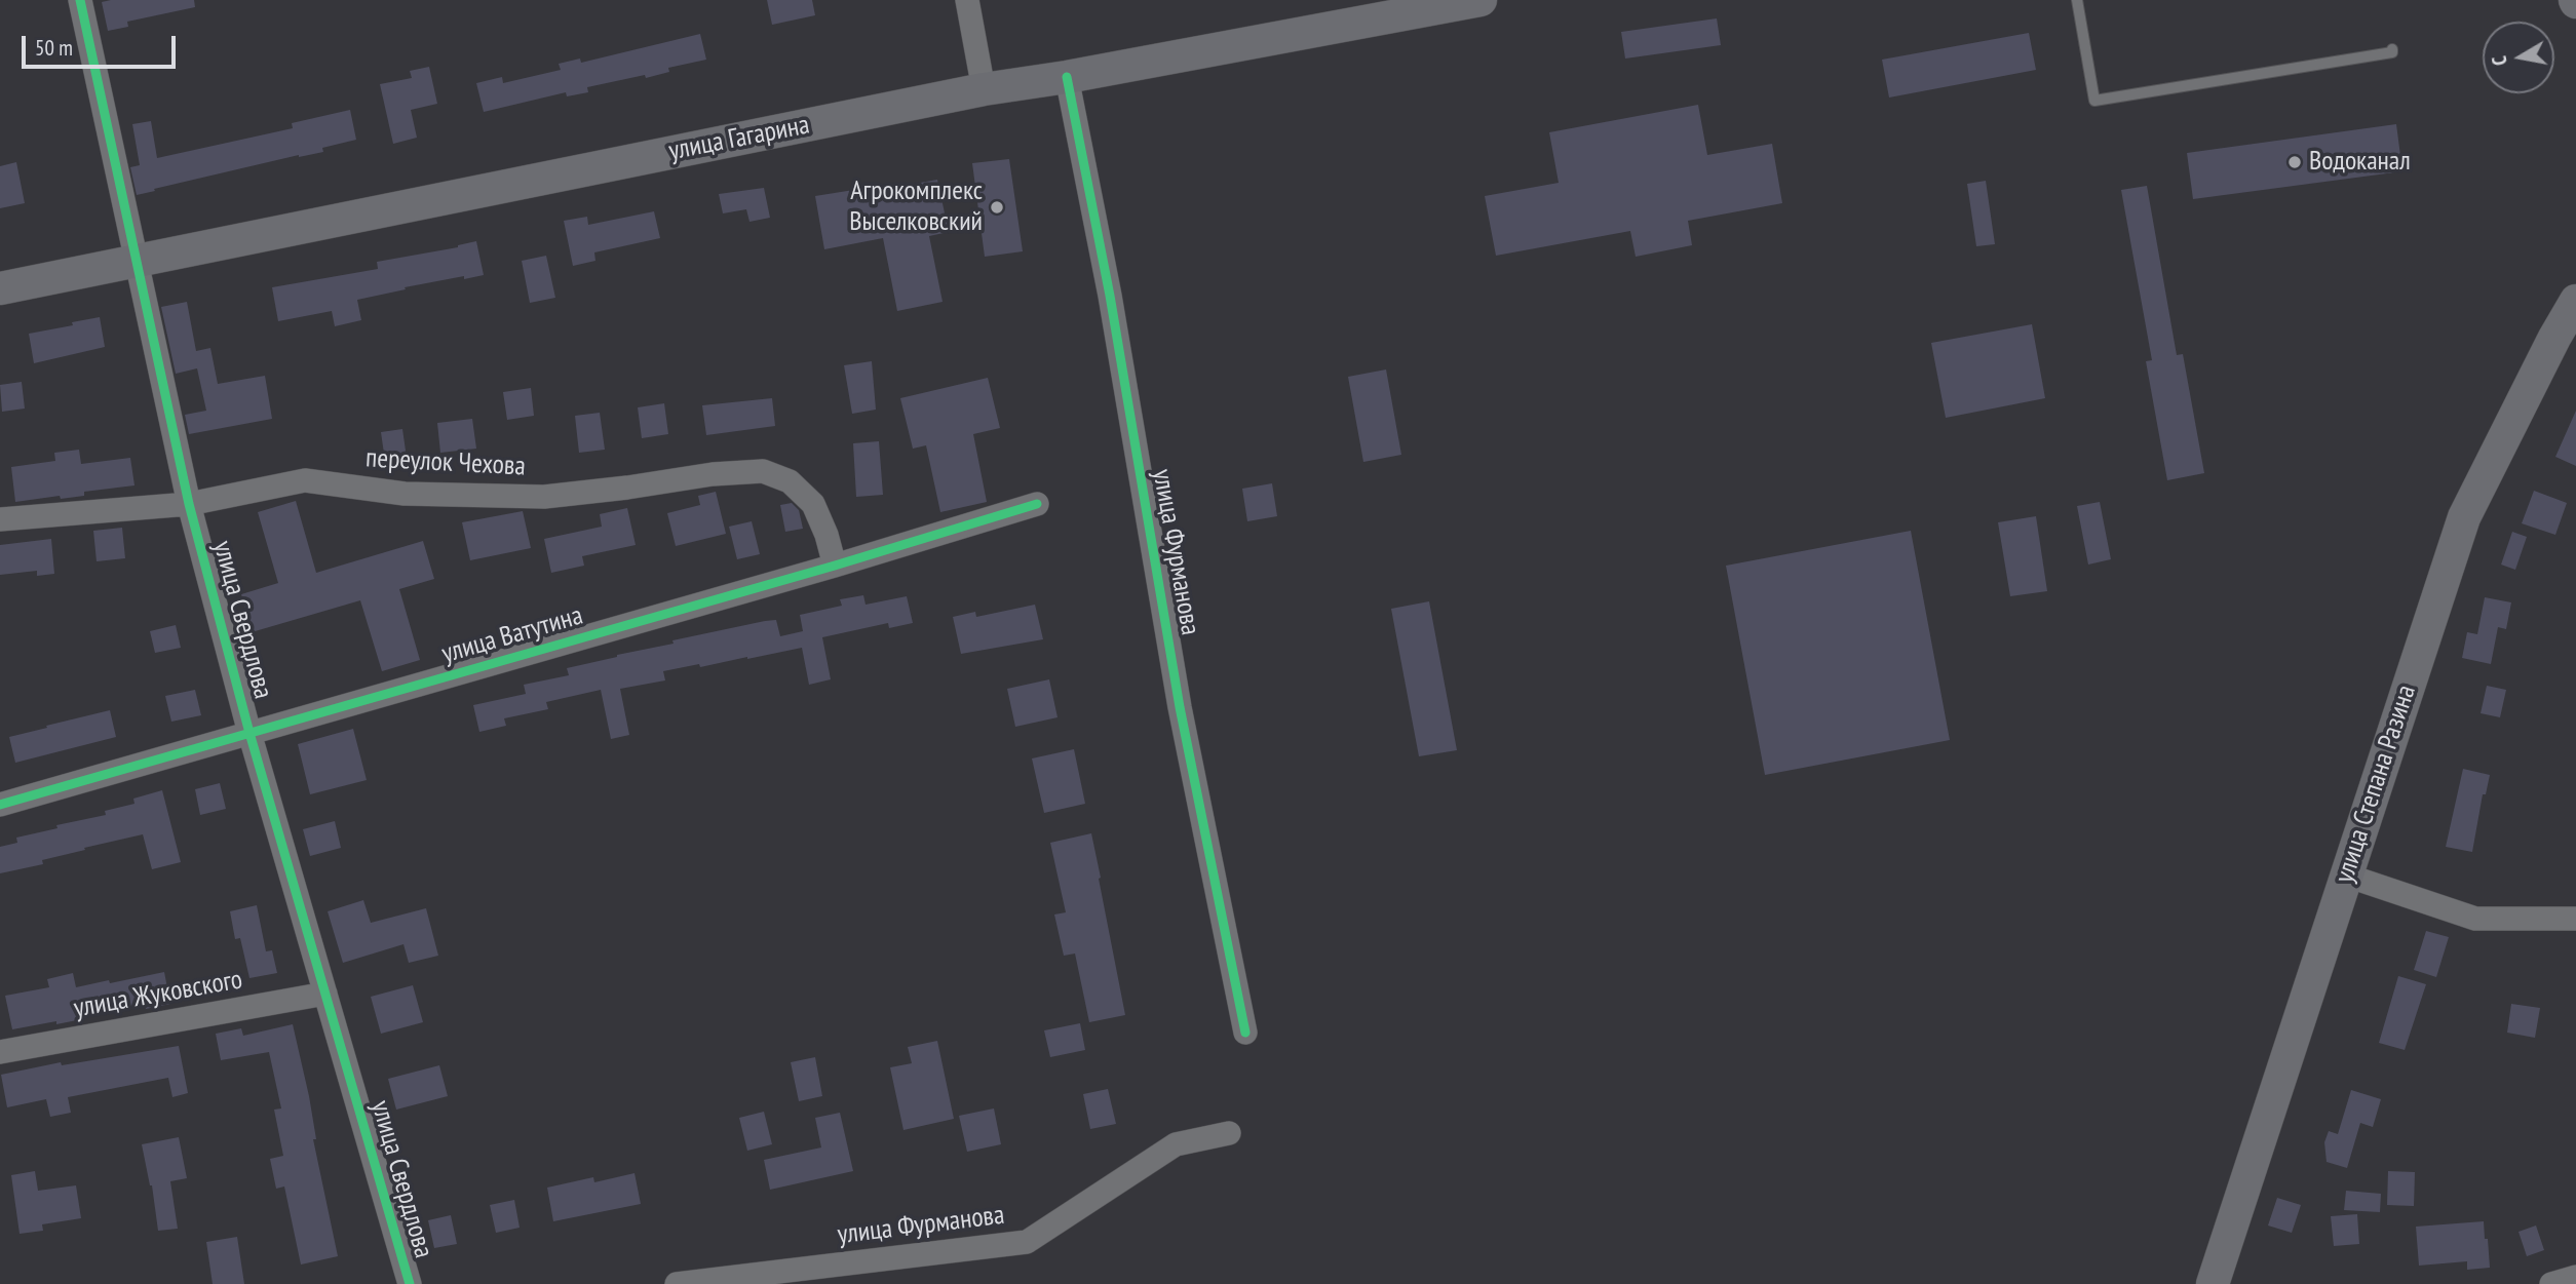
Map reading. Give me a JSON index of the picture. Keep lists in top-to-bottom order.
{
  "streets": {
    "main road": ["улица Гагарина", "улица Степана Разина"],
    "street": [
      "переулок Чехова",
      "улица Фурманова",
      "улица Свердлова",
      "улица Ватутина",
      "улица Жуковского"
    ]
  },
  "crossings": [
    ["улица Гагарина", "улица Фурманова"],
    ["улица Гагарина", "улица Свердлова"],
    ["переулок Чехова", "улица Свердлова"],
    ["переулок Чехова", "улица Ватутина"],
    ["улица Свердлова", "улица Ватутина"],
    ["улица Свердлова", "улица Жуковского"]
  ],
  "places": ["Водоканал", "Агрокомплекс Выселковский"],
  "scale_bar": "50 m",
  "north": "left"
}
